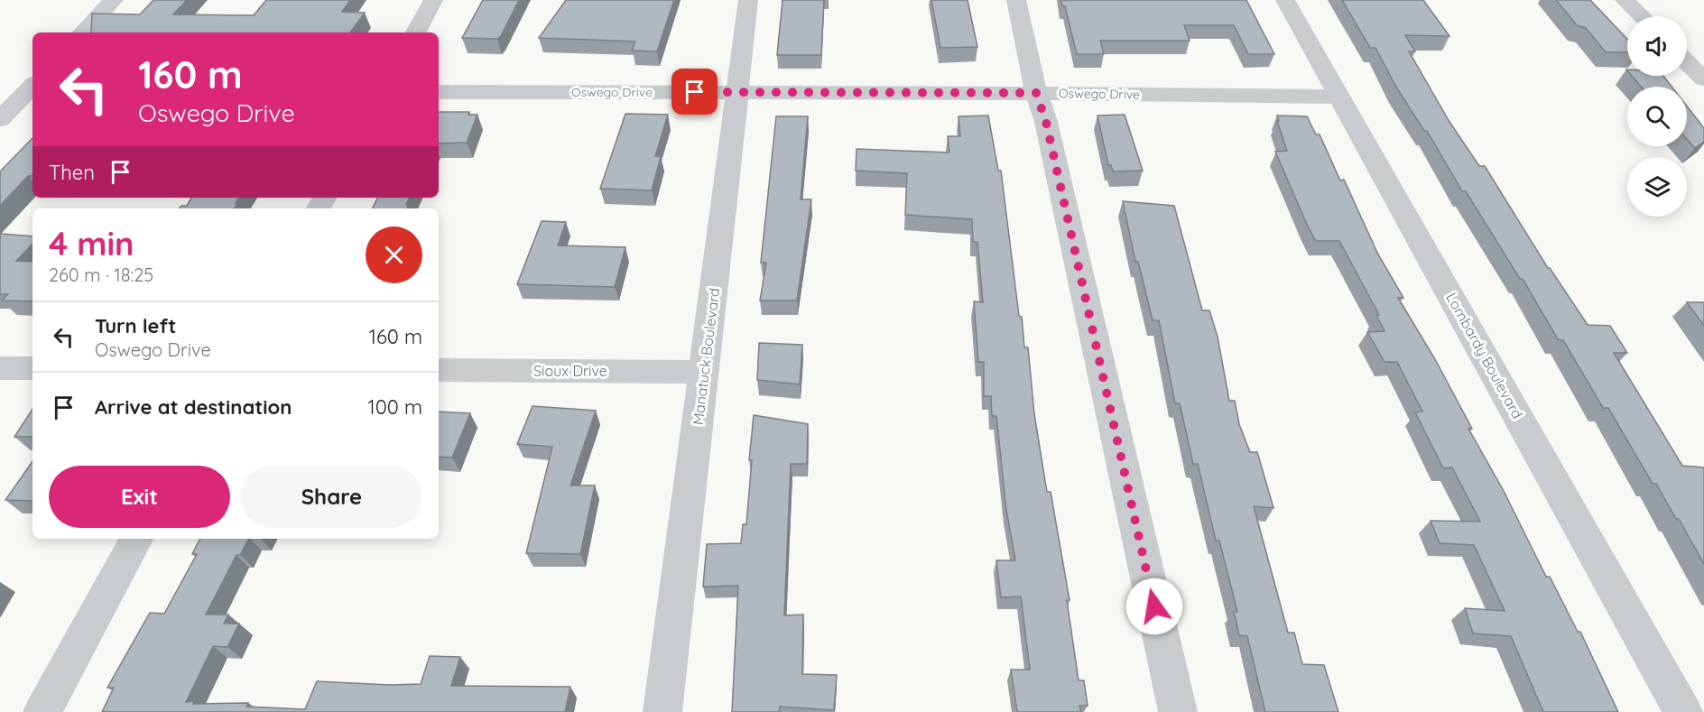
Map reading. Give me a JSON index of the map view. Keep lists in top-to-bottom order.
{
  "streets": {
    "street": [
      "Oswego Drive",
      "Lombardy Boulevard",
      "Manatuck Boulevard",
      "Sioux Drive"
    ]
  },
  "crossings": [
    ["Oswego Drive", "Lombardy Boulevard"],
    ["Oswego Drive", "Manatuck Boulevard"],
    ["Manatuck Boulevard", "Sioux Drive"]
  ],
  "page": {
    "turn": ["160 m", "Oswego Drive"],
    "then": "Then",
    "heading": ["4 min", "260 m · 18:25"],
    "list": [
      {
        "name": "Turn left",
        "note": "Oswego Drive",
        "value": "160 m"
      },
      {
        "name": "Arrive at destination",
        "value": "100 m"
      }
    ],
    "buttons": ["Exit", "Share"]
  }
}
